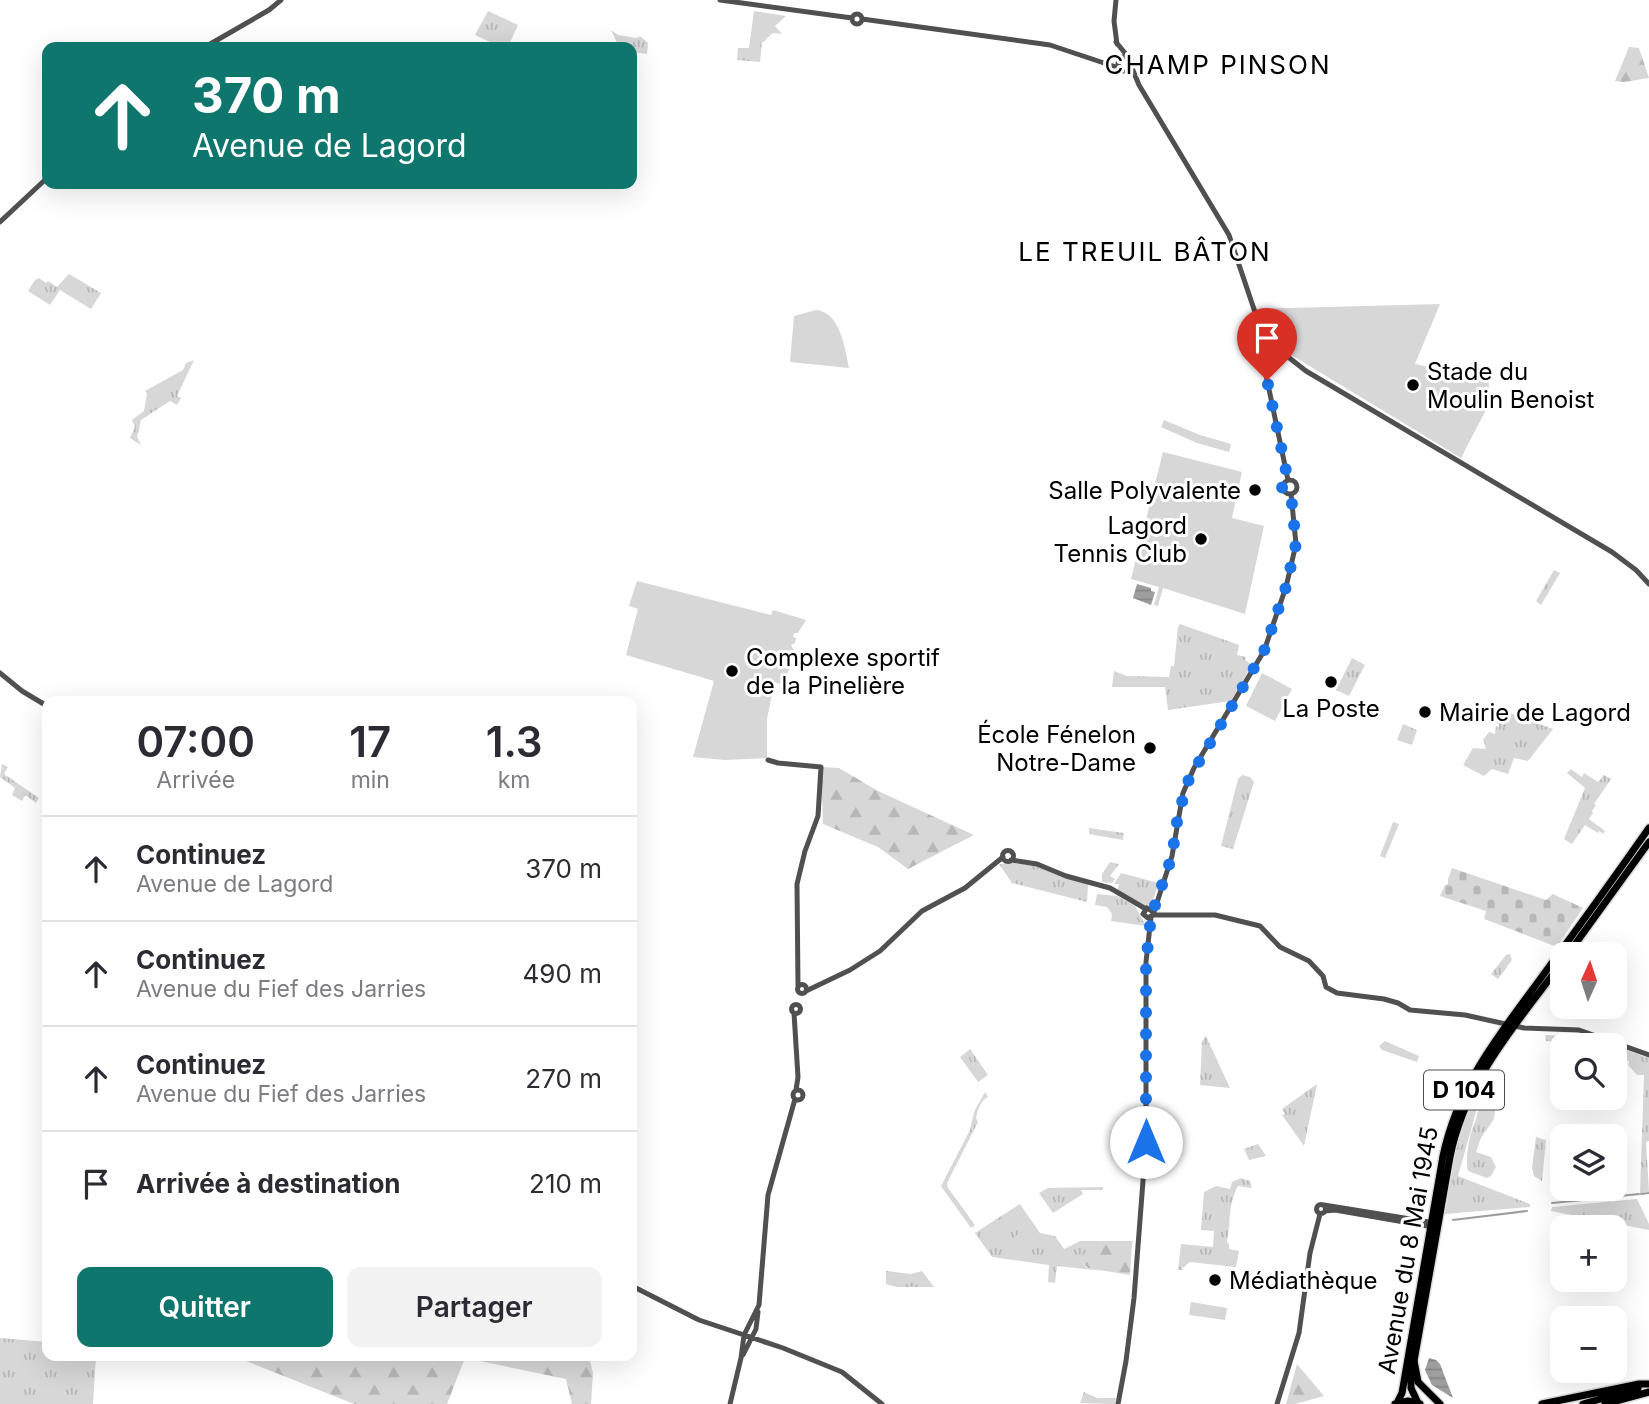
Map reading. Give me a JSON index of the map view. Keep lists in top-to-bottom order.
{
  "streets": {
    "main road": ["D 104", "Avenue du 8 Mai 1945"]
  },
  "districts": ["CHAMP PINSON", "LE TREUIL BÂTON"],
  "places": [
    "Stade du Moulin Benoist",
    "Salle Polyvalente",
    "Lagord Tennis Club",
    "Complexe sportif de la Pinelière",
    "La Poste",
    "Mairie de Lagord",
    "École Fénelon Notre-Dame",
    "Médiathèque"
  ],
  "north": "top",
  "page": {
    "turn": ["370 m", "Avenue de Lagord"],
    "eta": [
      "07:00",
      "Arrivée",
      "17",
      "min",
      "1.3",
      "km"
    ],
    "list": [
      {
        "name": "Continuez",
        "note": "Avenue de Lagord",
        "value": "370 m"
      },
      {
        "name": "Continuez",
        "note": "Avenue du Fief des Jarries",
        "value": "490 m"
      },
      {
        "name": "Continuez",
        "note": "Avenue du Fief des Jarries",
        "value": "270 m"
      },
      {
        "name": "Arrivée à destination",
        "value": "210 m"
      }
    ],
    "map_buttons": ["+", "−"],
    "buttons": ["Quitter", "Partager"]
  }
}
